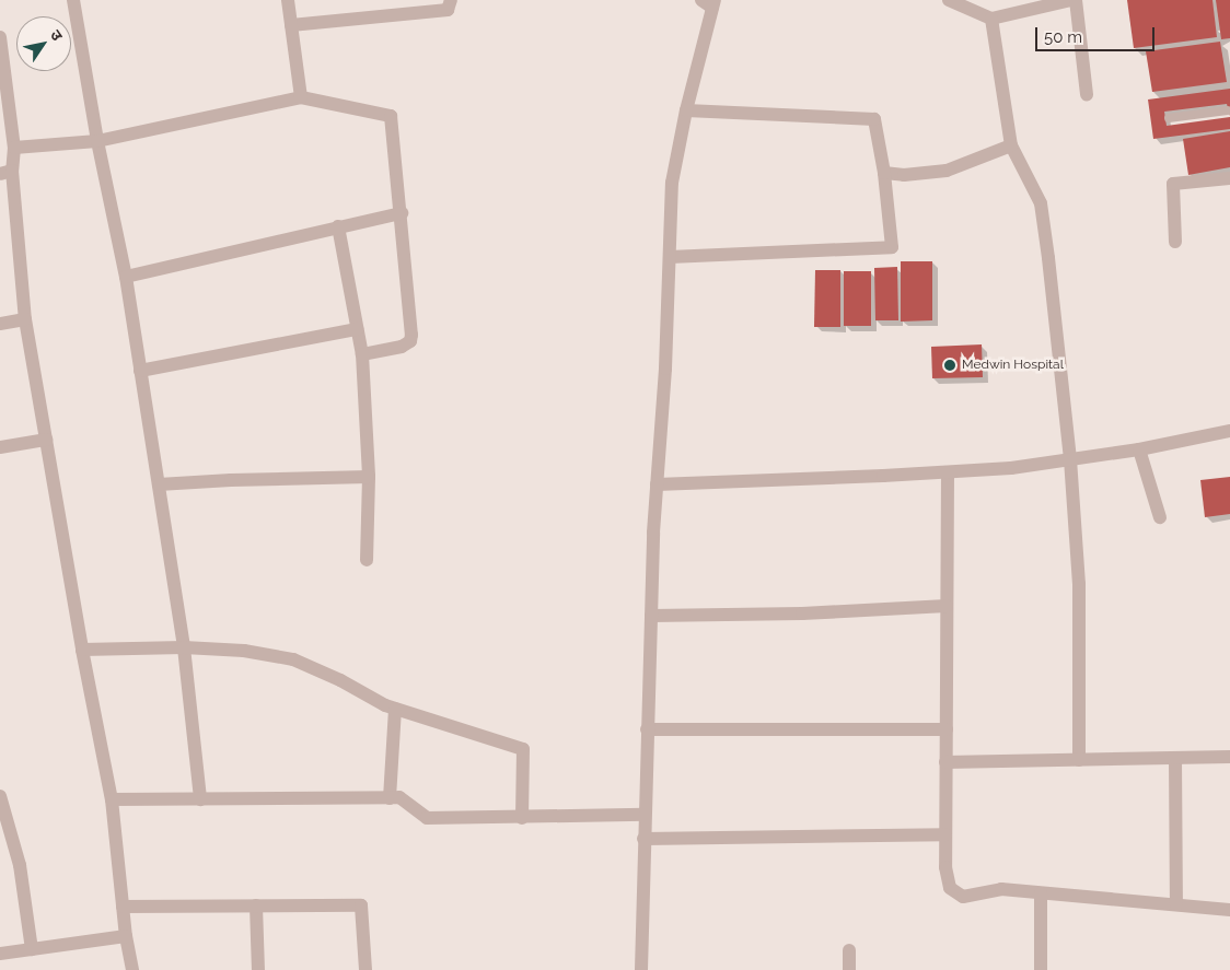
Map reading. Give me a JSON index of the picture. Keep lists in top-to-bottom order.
{
  "places": ["Medwin Hospital"],
  "scale_bar": "50 m",
  "north": "top right"
}
